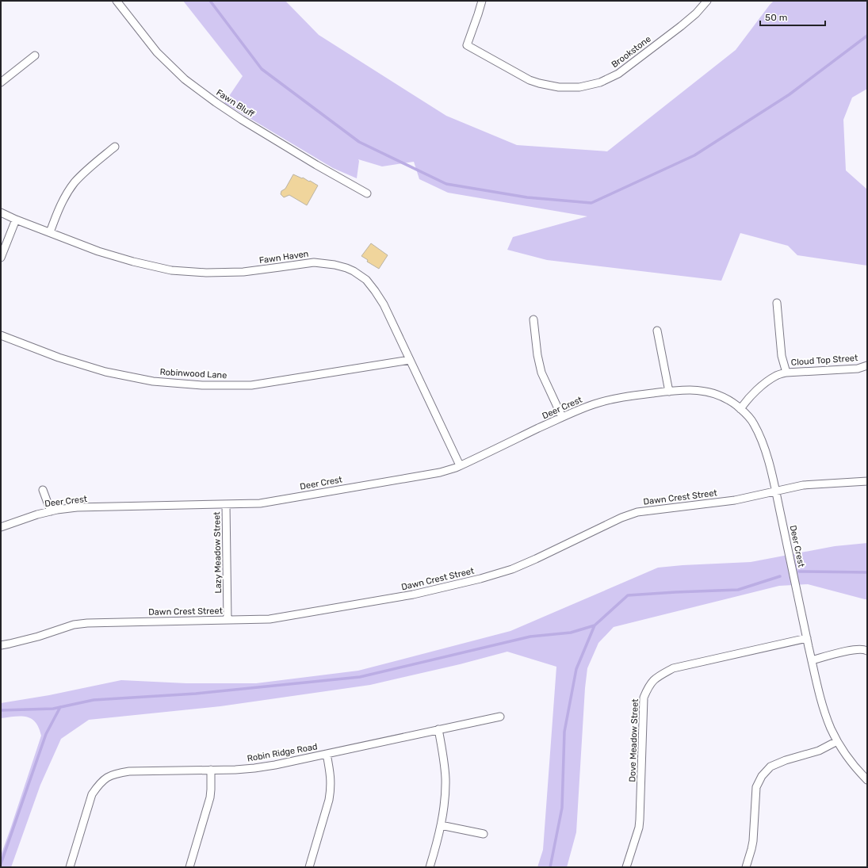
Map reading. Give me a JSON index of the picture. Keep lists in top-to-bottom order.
{
  "streets": {
    "street": [
      "Brookstone",
      "Fawn Bluff",
      "Fawn Haven",
      "Cloud Top Street",
      "Robinwood Lane",
      "Deer Crest",
      "Dawn Crest Street",
      "Lazy Meadow Street",
      "Dove Meadow Street",
      "Robin Ridge Road"
    ]
  },
  "crossings": [
    ["Fawn Haven", "Robinwood Lane"],
    ["Fawn Haven", "Deer Crest"],
    ["Cloud Top Street", "Deer Crest"],
    ["Deer Crest", "Dawn Crest Street"],
    ["Deer Crest", "Lazy Meadow Street"],
    ["Deer Crest", "Dove Meadow Street"],
    ["Dawn Crest Street", "Lazy Meadow Street"]
  ],
  "scale_bar": "50 m"
}
